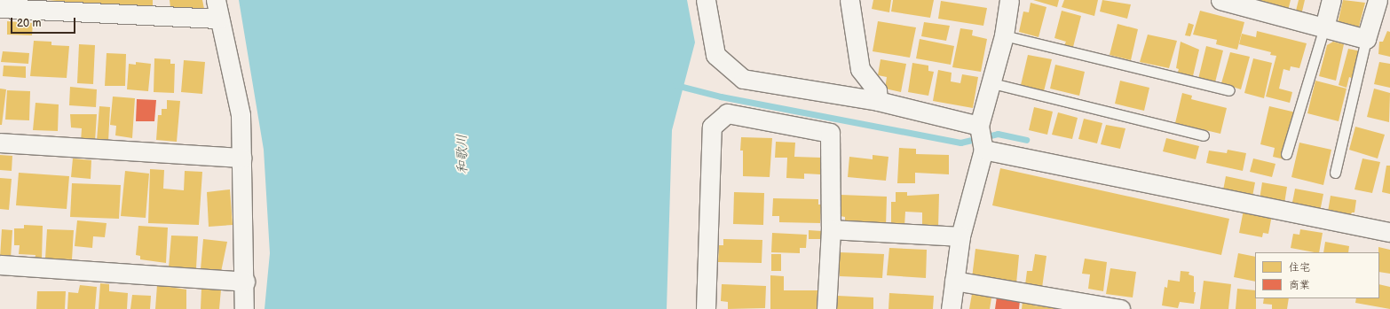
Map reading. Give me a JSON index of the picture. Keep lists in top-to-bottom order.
{
  "water": ["和歌川"],
  "legend": ["住宅", "商業"],
  "scale_bar": "20 m"
}
